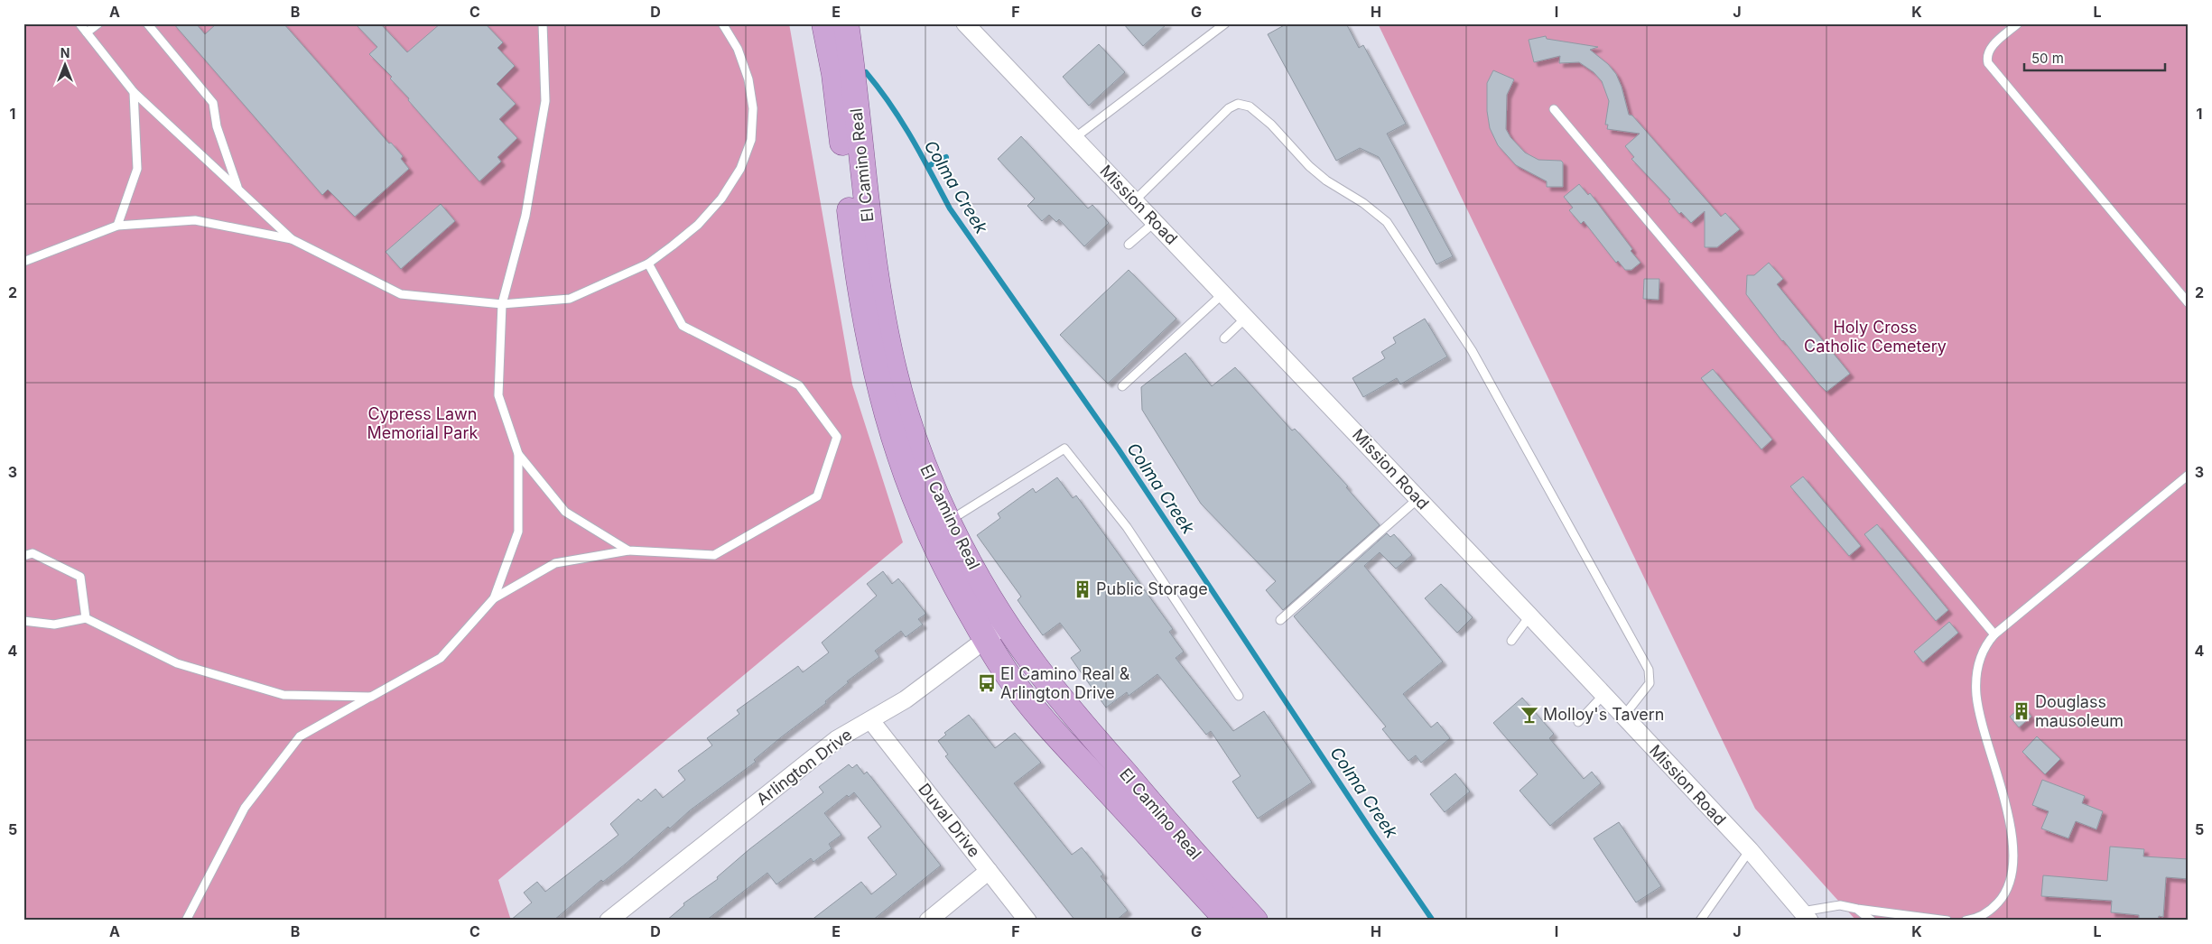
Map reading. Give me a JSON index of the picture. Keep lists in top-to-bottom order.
{
  "streets": {
    "main road": ["El Camino Real"],
    "street": ["Mission Road", "Arlington Drive", "Duval Drive"]
  },
  "crossings": [
    ["El Camino Real", "Arlington Drive"],
    ["Arlington Drive", "Duval Drive"]
  ],
  "water": ["Colma Creek"],
  "parks": ["Holy Cross Catholic Cemetery", "Cypress Lawn Memorial Park"],
  "places": {
    "building": ["Public Storage", "Douglass mausoleum"],
    "bus stop": ["El Camino Real & Arlington Drive"],
    "bar": ["Molloy's Tavern"]
  },
  "scale_bar": "50 m",
  "north": "top",
  "grid": {
    "columns": [
      "A",
      "B",
      "C",
      "D",
      "E",
      "F",
      "G",
      "H",
      "I",
      "J",
      "K",
      "L"
    ],
    "rows": [
      "1",
      "2",
      "3",
      "4",
      "5"
    ]
  }
}
